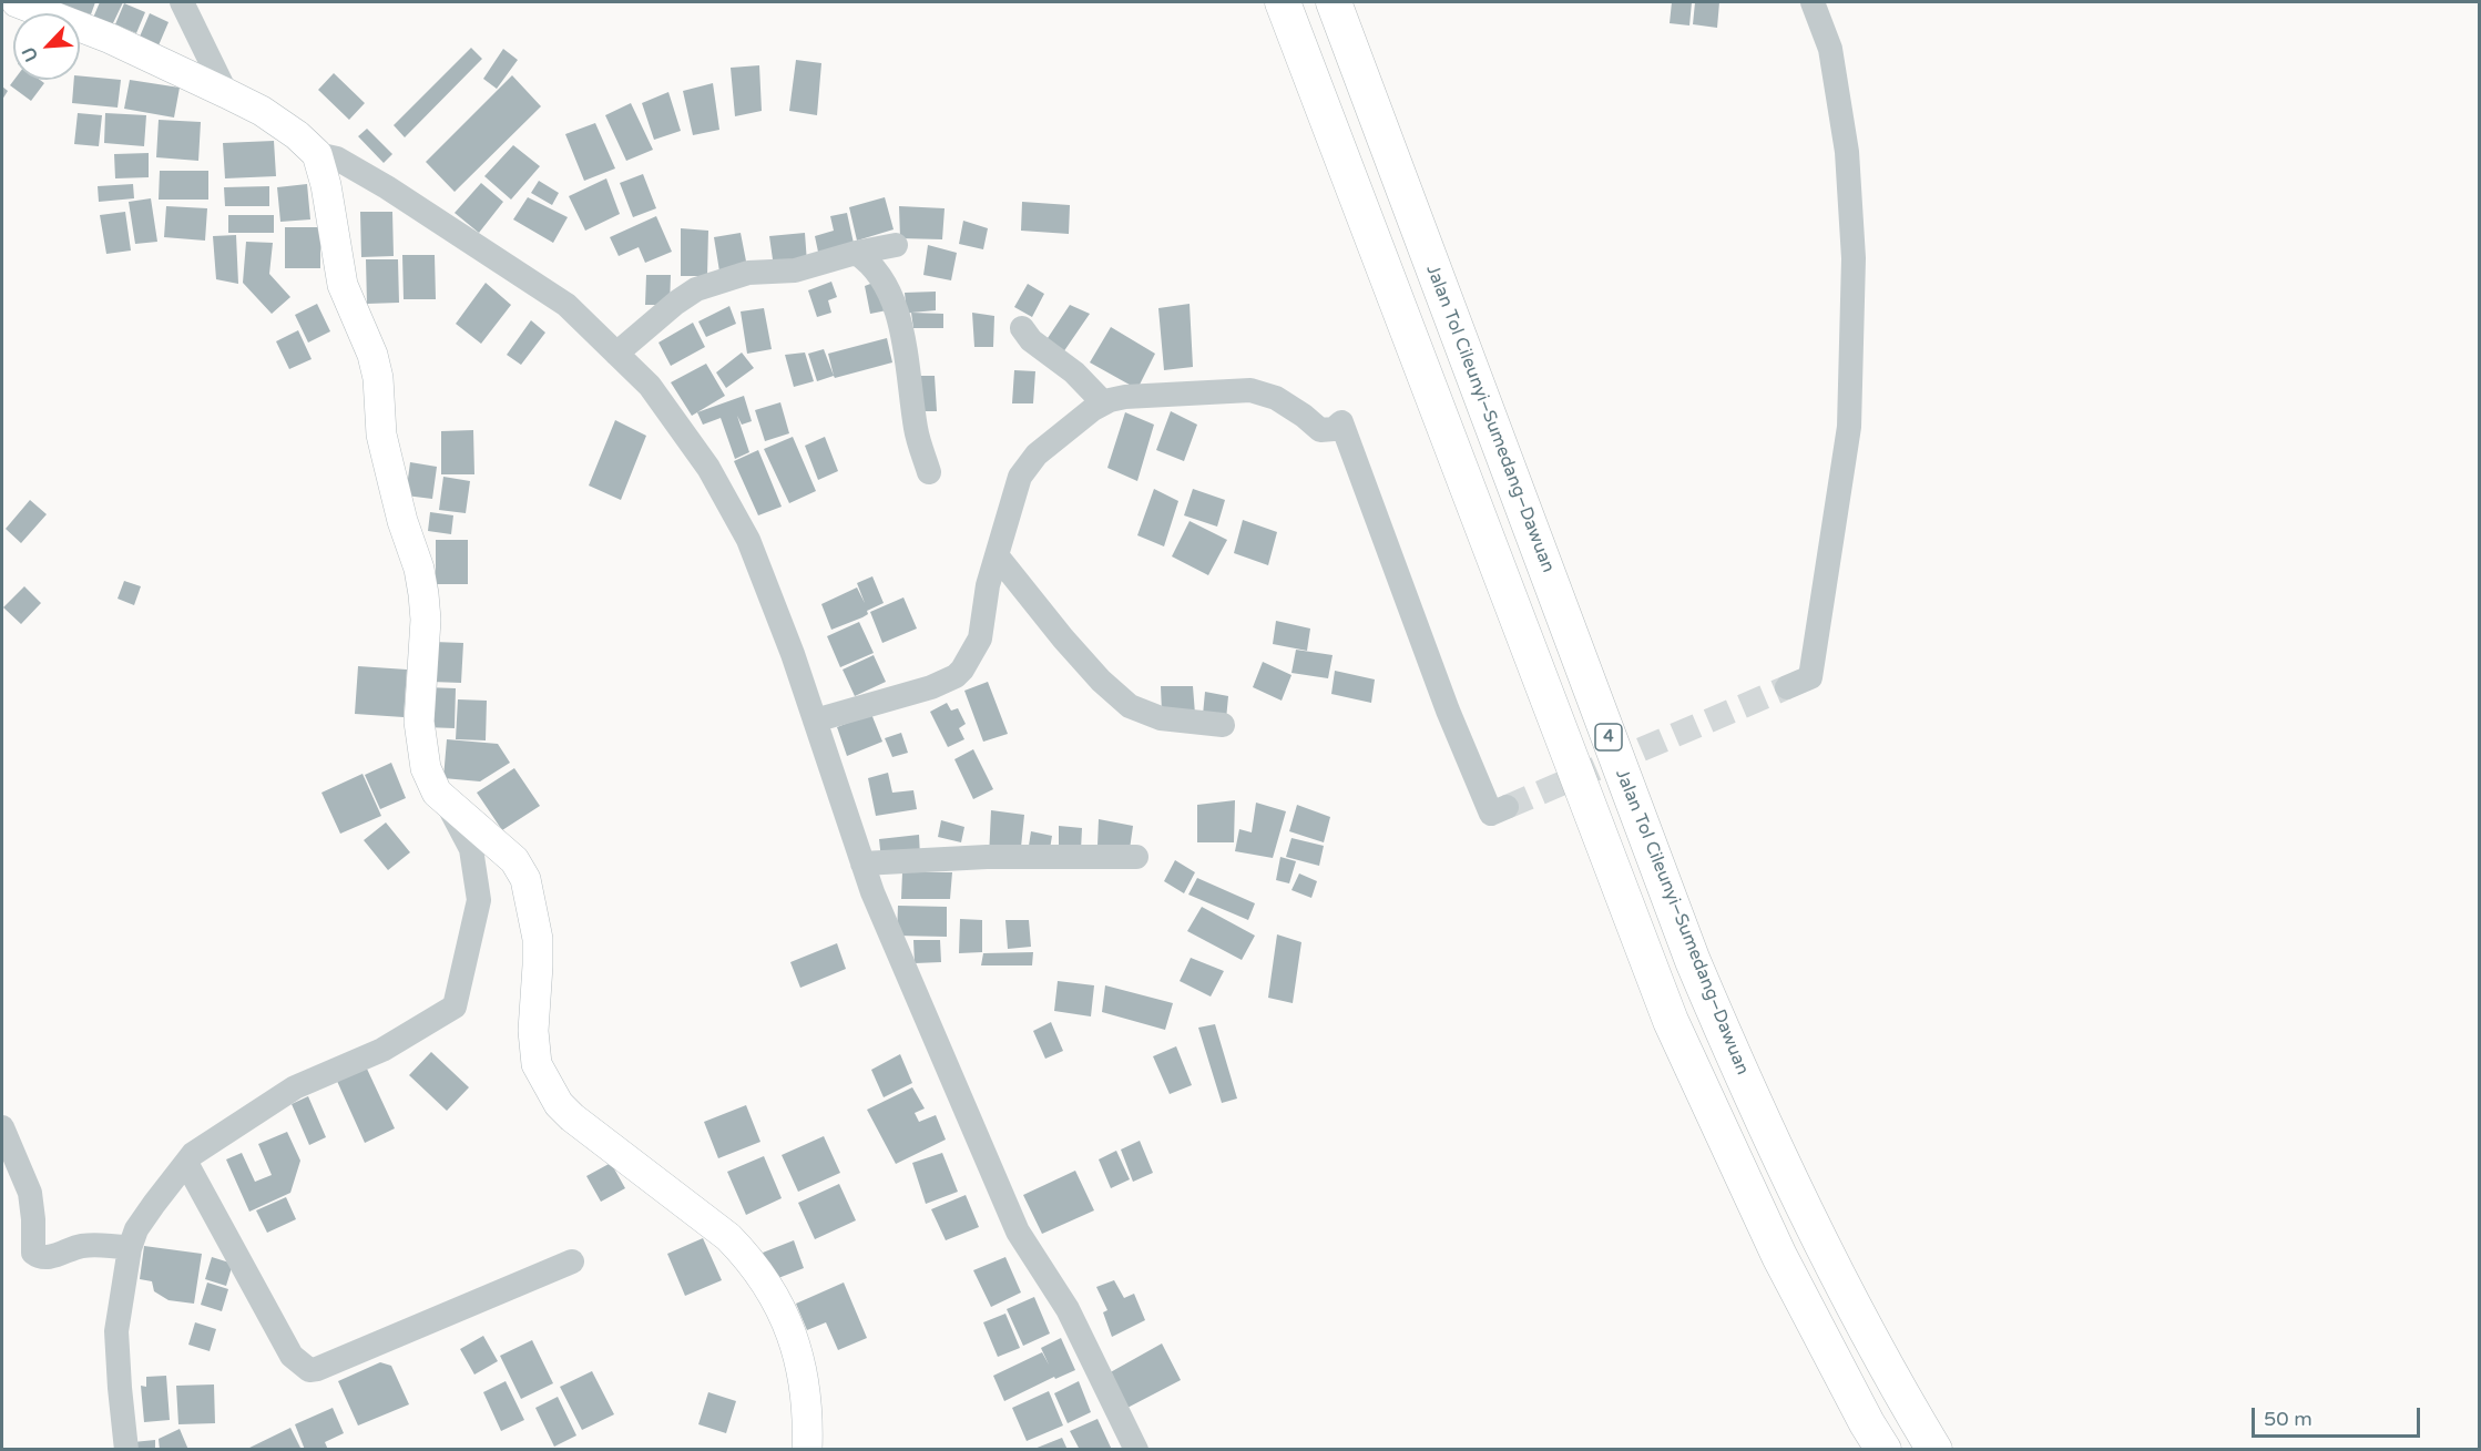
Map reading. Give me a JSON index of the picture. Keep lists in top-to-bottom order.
{
  "streets": {
    "highway": ["Jalan Tol Cileunyi–Sumedang–Dawuan", "4"]
  },
  "scale_bar": "50 m",
  "north": "bottom left"
}
